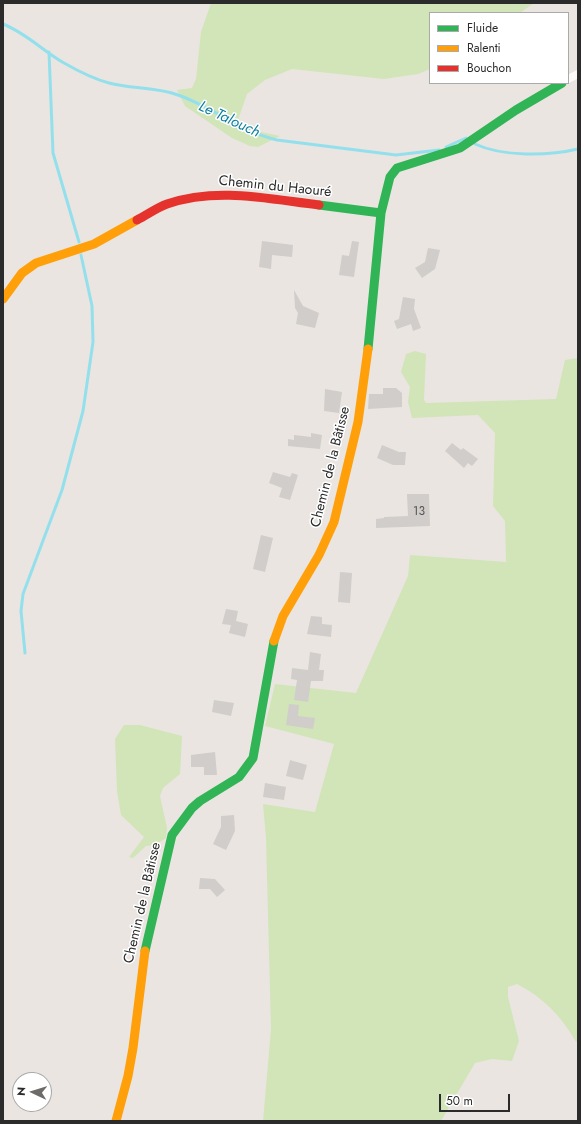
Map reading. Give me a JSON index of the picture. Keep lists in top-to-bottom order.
{
  "streets": {
    "street": ["Chemin du Haouré", "Chemin de la Bâtisse"]
  },
  "crossings": [
    ["Chemin du Haouré", "Chemin de la Bâtisse"]
  ],
  "water": ["Le Talouch"],
  "house_numbers": ["13"],
  "legend": ["Fluide", "Ralenti", "Bouchon"],
  "scale_bar": "50 m",
  "north": "left"
}
